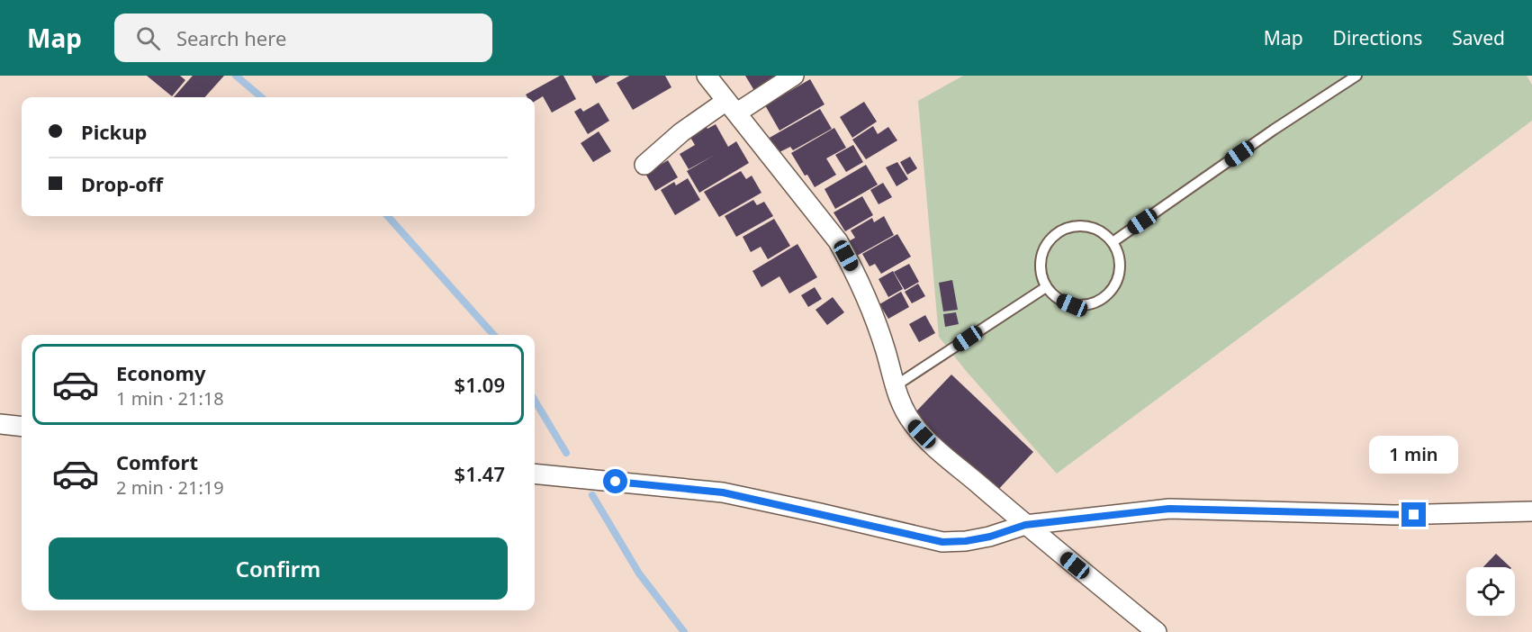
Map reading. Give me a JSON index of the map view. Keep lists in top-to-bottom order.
{
  "page": {
    "header": "Map",
    "search": "Search here",
    "nav": ["Map", "Directions", "Saved"],
    "banner": ["Pickup", "Drop-off"],
    "list": [
      {
        "name": "Economy",
        "note": "1 min · 21:18",
        "value": "$1.09"
      },
      {
        "name": "Comfort",
        "note": "2 min · 21:19",
        "value": "$1.47"
      }
    ],
    "bubble": "1 min",
    "buttons": "Confirm"
  }
}
